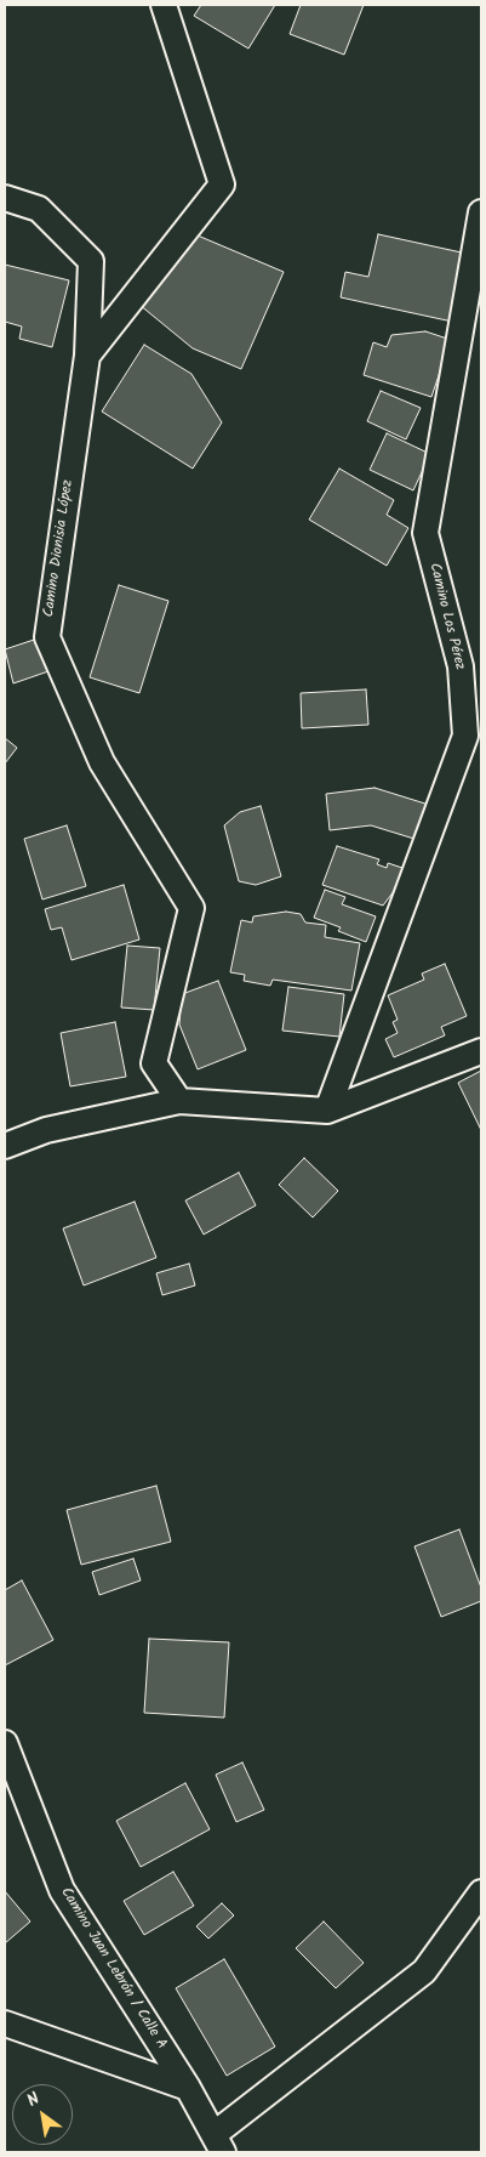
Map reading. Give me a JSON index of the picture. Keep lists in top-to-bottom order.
{
  "streets": {
    "street": ["Camino Dionisia López", "Camino Los Pérez", "Camino Juan Lebrón / Calle A"]
  },
  "north": "top left"
}
